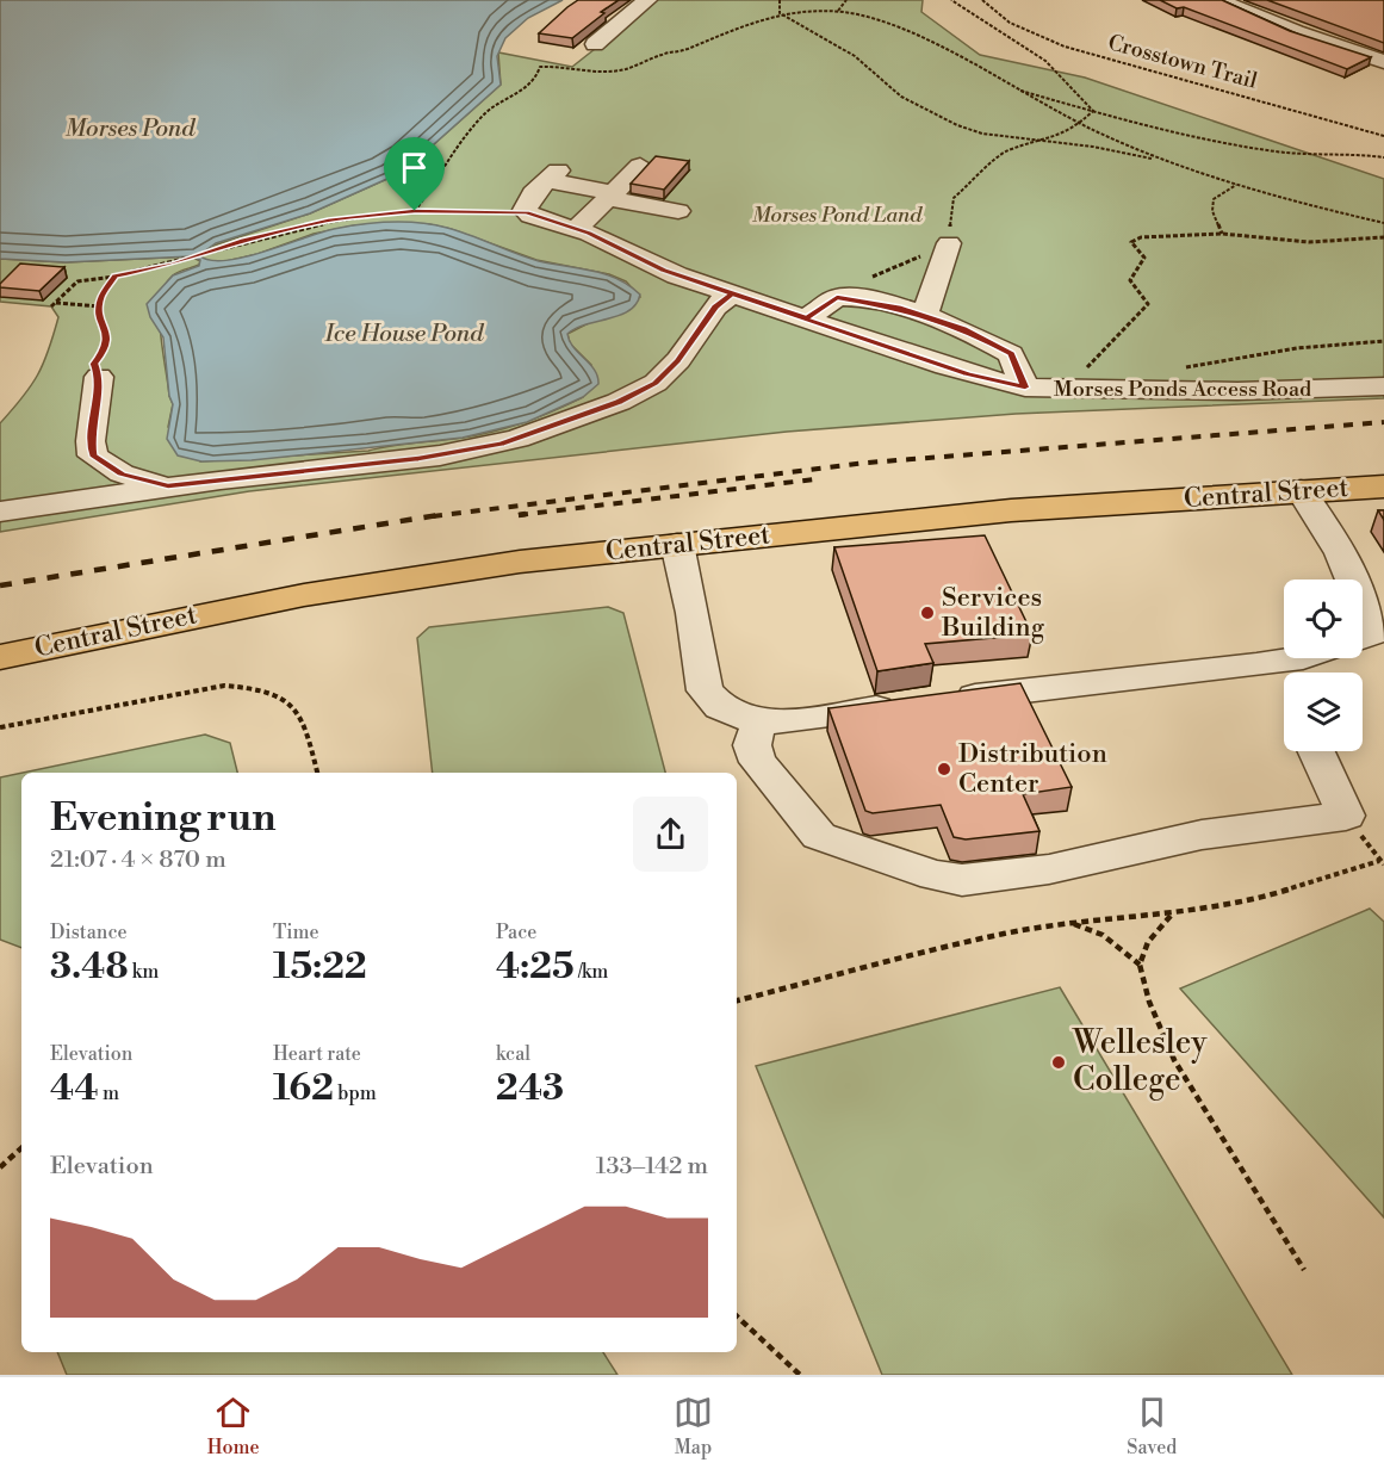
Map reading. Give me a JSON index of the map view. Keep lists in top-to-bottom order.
{
  "streets": {
    "main road": ["Central Street"],
    "street": ["Morses Ponds Access Road"],
    "path": ["Crosstown Trail"]
  },
  "water": ["Morses Pond", "Ice House Pond"],
  "parks": ["Morses Pond Land"],
  "places": ["Services Building", "Distribution Center", "Wellesley College"],
  "page": {
    "heading": ["Evening run", "21:07 · 4 × 870 m"],
    "stats": [
      ["Distance", "3.48 km"],
      ["Time", "15:22"],
      ["Pace", "4:25 /km"],
      ["Elevation", "44 m"],
      ["Heart rate", "162 bpm"],
      ["kcal", "243"]
    ],
    "chart": ["Elevation", "133–142 m"],
    "tabs": ["Home", "Map", "Saved"]
  }
}
